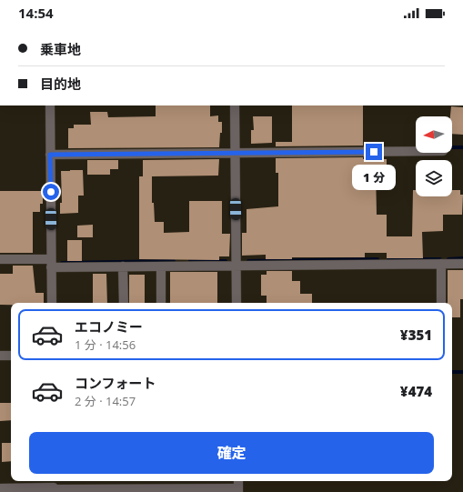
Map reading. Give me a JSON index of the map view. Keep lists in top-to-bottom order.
{
  "north": "left",
  "page": {
    "status": "14:54",
    "banner": ["乗車地", "目的地"],
    "bubble": "1 分",
    "list": [
      {
        "name": "エコノミー",
        "note": "1 分 · 14:56",
        "value": "¥351"
      },
      {
        "name": "コンフォート",
        "note": "2 分 · 14:57",
        "value": "¥474"
      }
    ],
    "buttons": "確定"
  }
}
